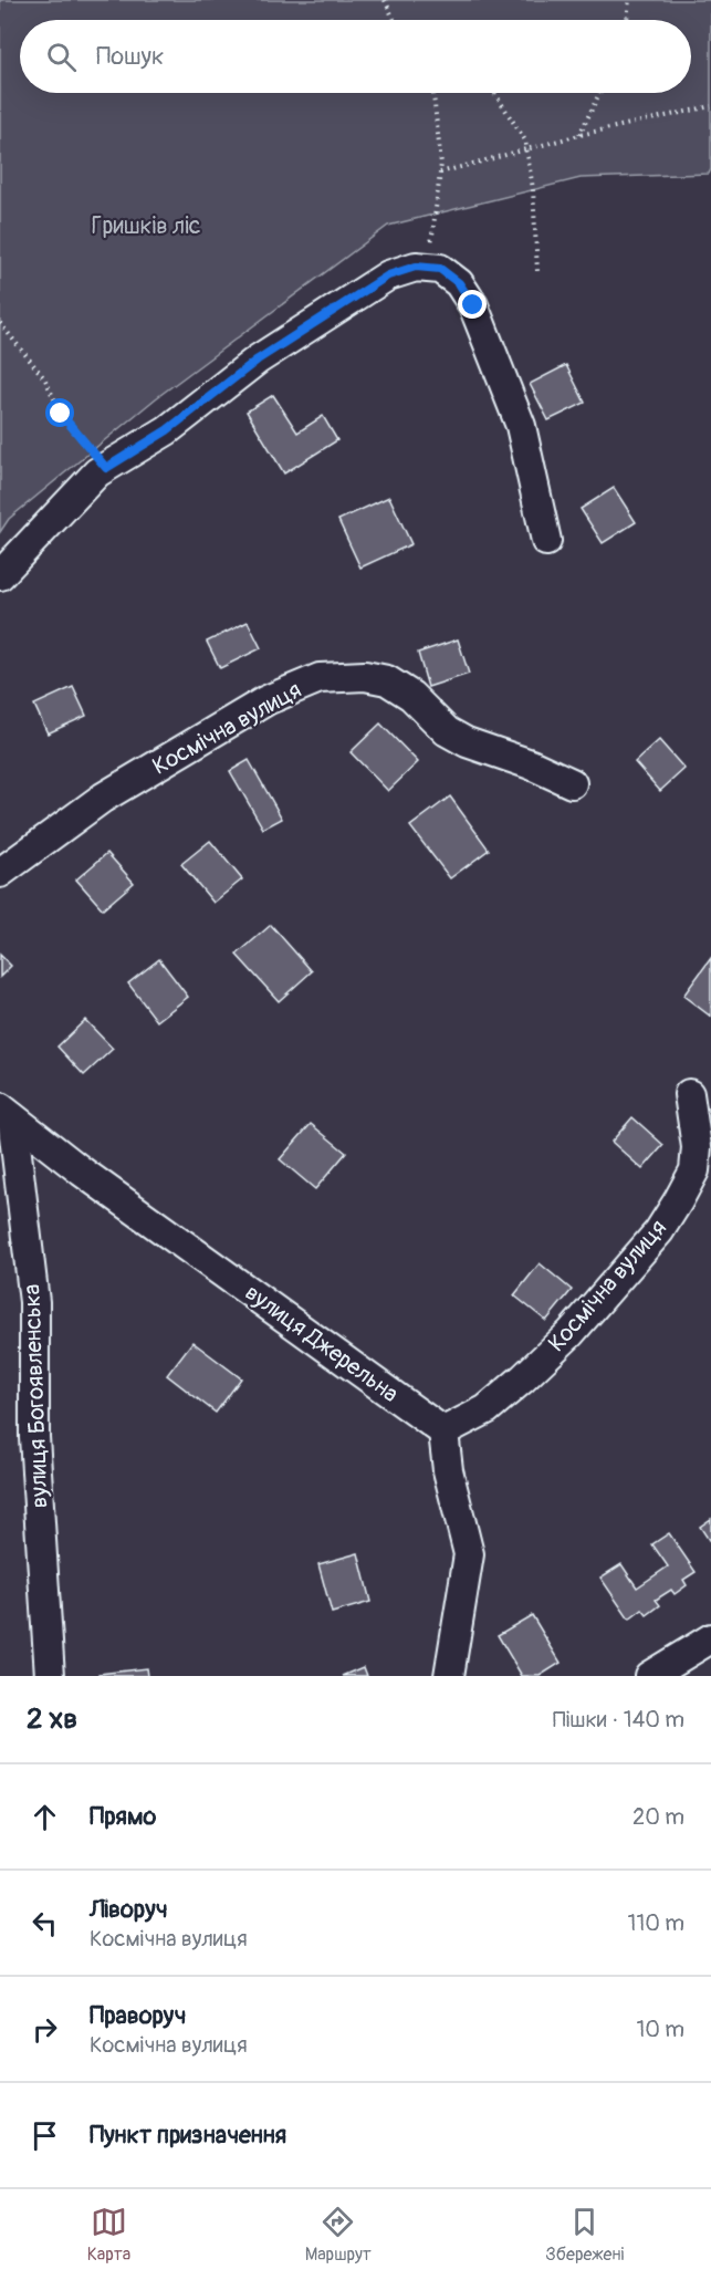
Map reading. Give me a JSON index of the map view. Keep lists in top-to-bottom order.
{
  "streets": {
    "street": ["Космічна вулиця", "вулиця Джерельна", "вулиця Богоявленська"]
  },
  "crossings": [
    ["Космічна вулиця", "вулиця Джерельна"],
    ["вулиця Джерельна", "вулиця Богоявленська"]
  ],
  "parks": ["Гришків ліс"],
  "page": {
    "search": "Пошук",
    "heading": ["2 хв", "Пішки · 140 m"],
    "list": [
      ["Прямо", "20 m"],
      ["Ліворуч", "Космічна вулиця", "110 m"],
      ["Праворуч", "Космічна вулиця", "10 m"],
      "Пункт призначення"
    ],
    "nav": ["Карта", "Маршрут", "Збережені"]
  }
}
